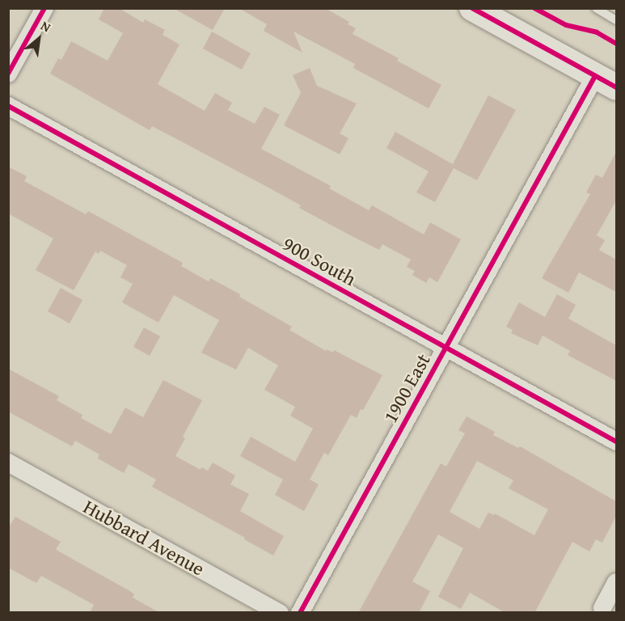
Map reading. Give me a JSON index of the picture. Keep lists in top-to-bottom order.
{
  "streets": {
    "street": ["900 South", "1900 East", "Hubbard Avenue"]
  },
  "crossings": [
    ["900 South", "1900 East"]
  ],
  "north": "top right"
}
